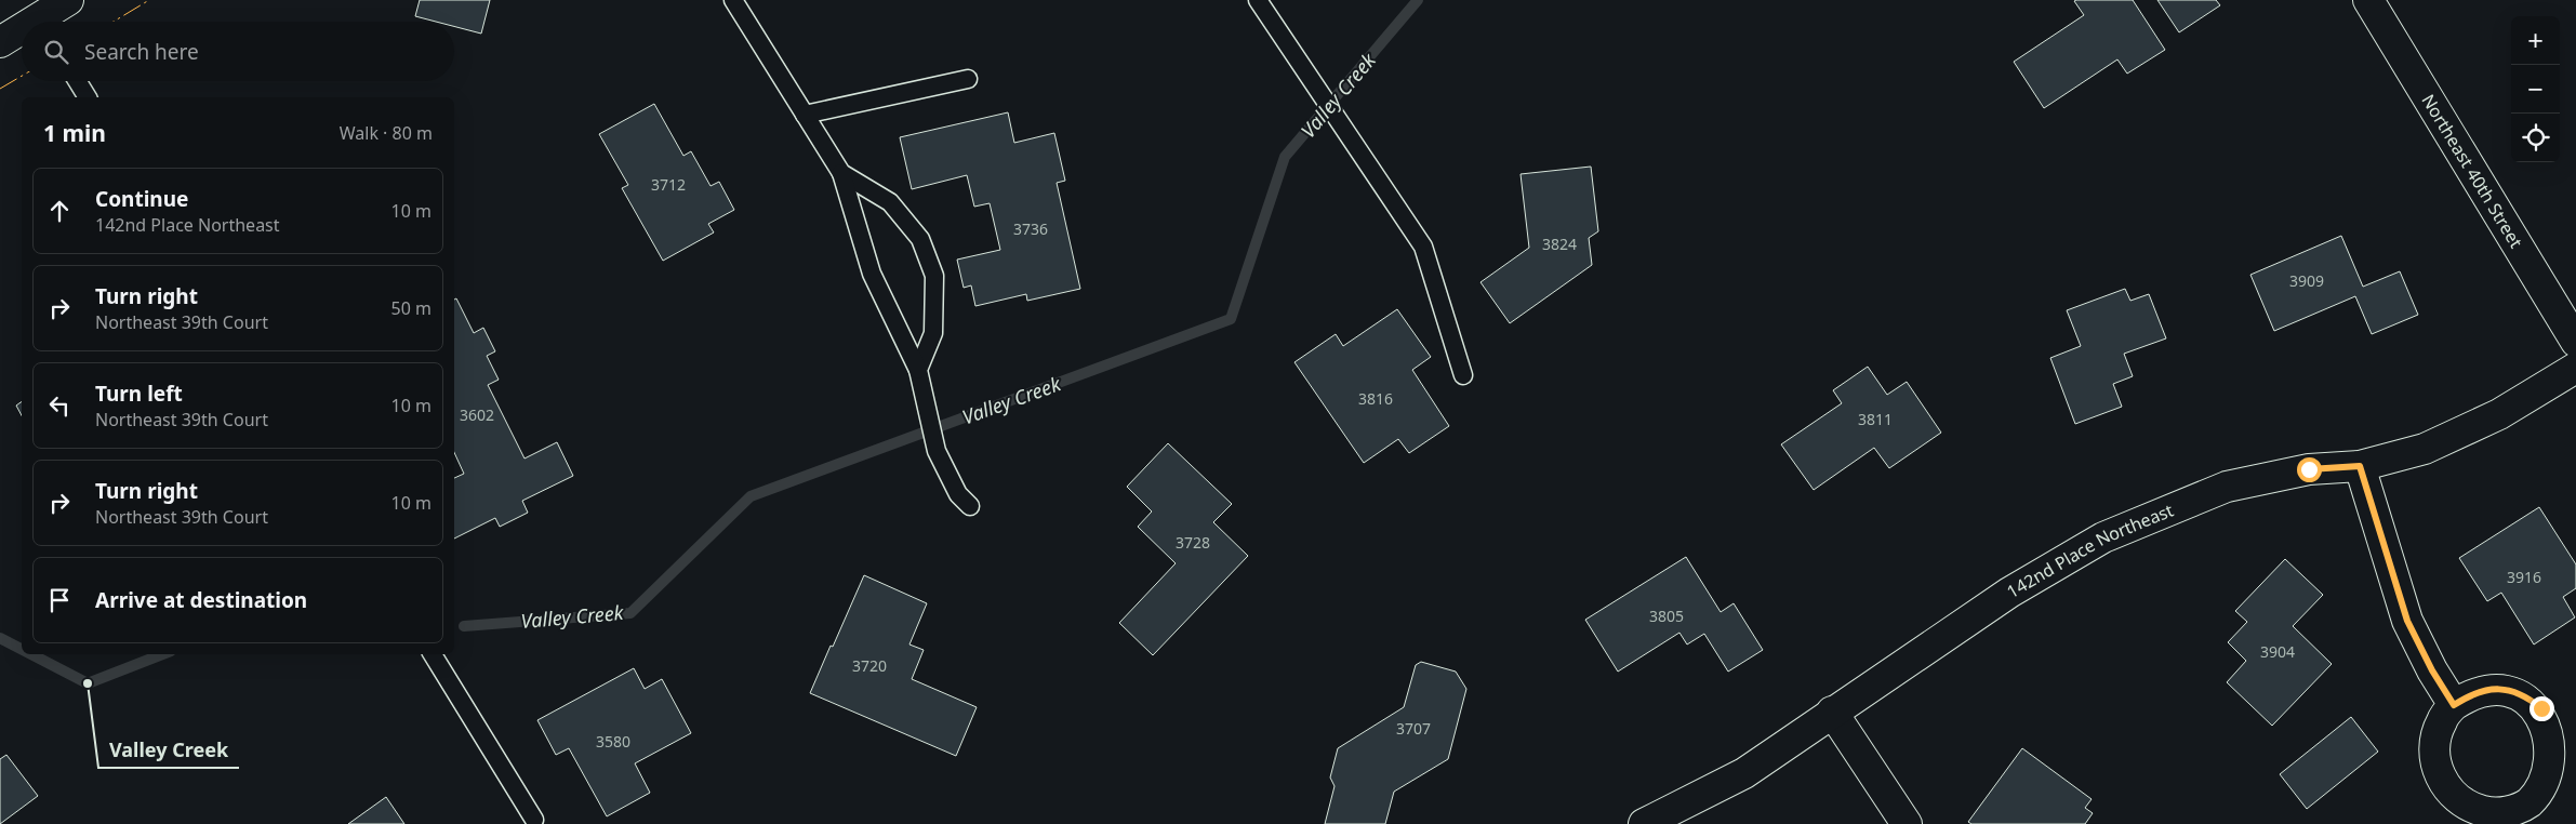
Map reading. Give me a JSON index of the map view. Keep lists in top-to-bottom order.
{
  "streets": {
    "street": ["Northeast 40th Street", "142nd Place Northeast"]
  },
  "water": ["Valley Creek"],
  "places": ["Valley Creek"],
  "house_numbers": [
    "3712",
    "3736",
    "3824",
    "3909",
    "3816",
    "3602",
    "3811",
    "3728",
    "3916",
    "3805",
    "3904",
    "3720",
    "3707",
    "3580"
  ],
  "page": {
    "map_buttons": ["+", "−"],
    "search": "Search here",
    "heading": ["1 min", "Walk · 80 m"],
    "list": [
      ["Continue", "142nd Place Northeast", "10 m"],
      ["Turn right", "Northeast 39th Court", "50 m"],
      ["Turn left", "Northeast 39th Court", "10 m"],
      ["Turn right", "Northeast 39th Court", "10 m"],
      "Arrive at destination"
    ]
  }
}
